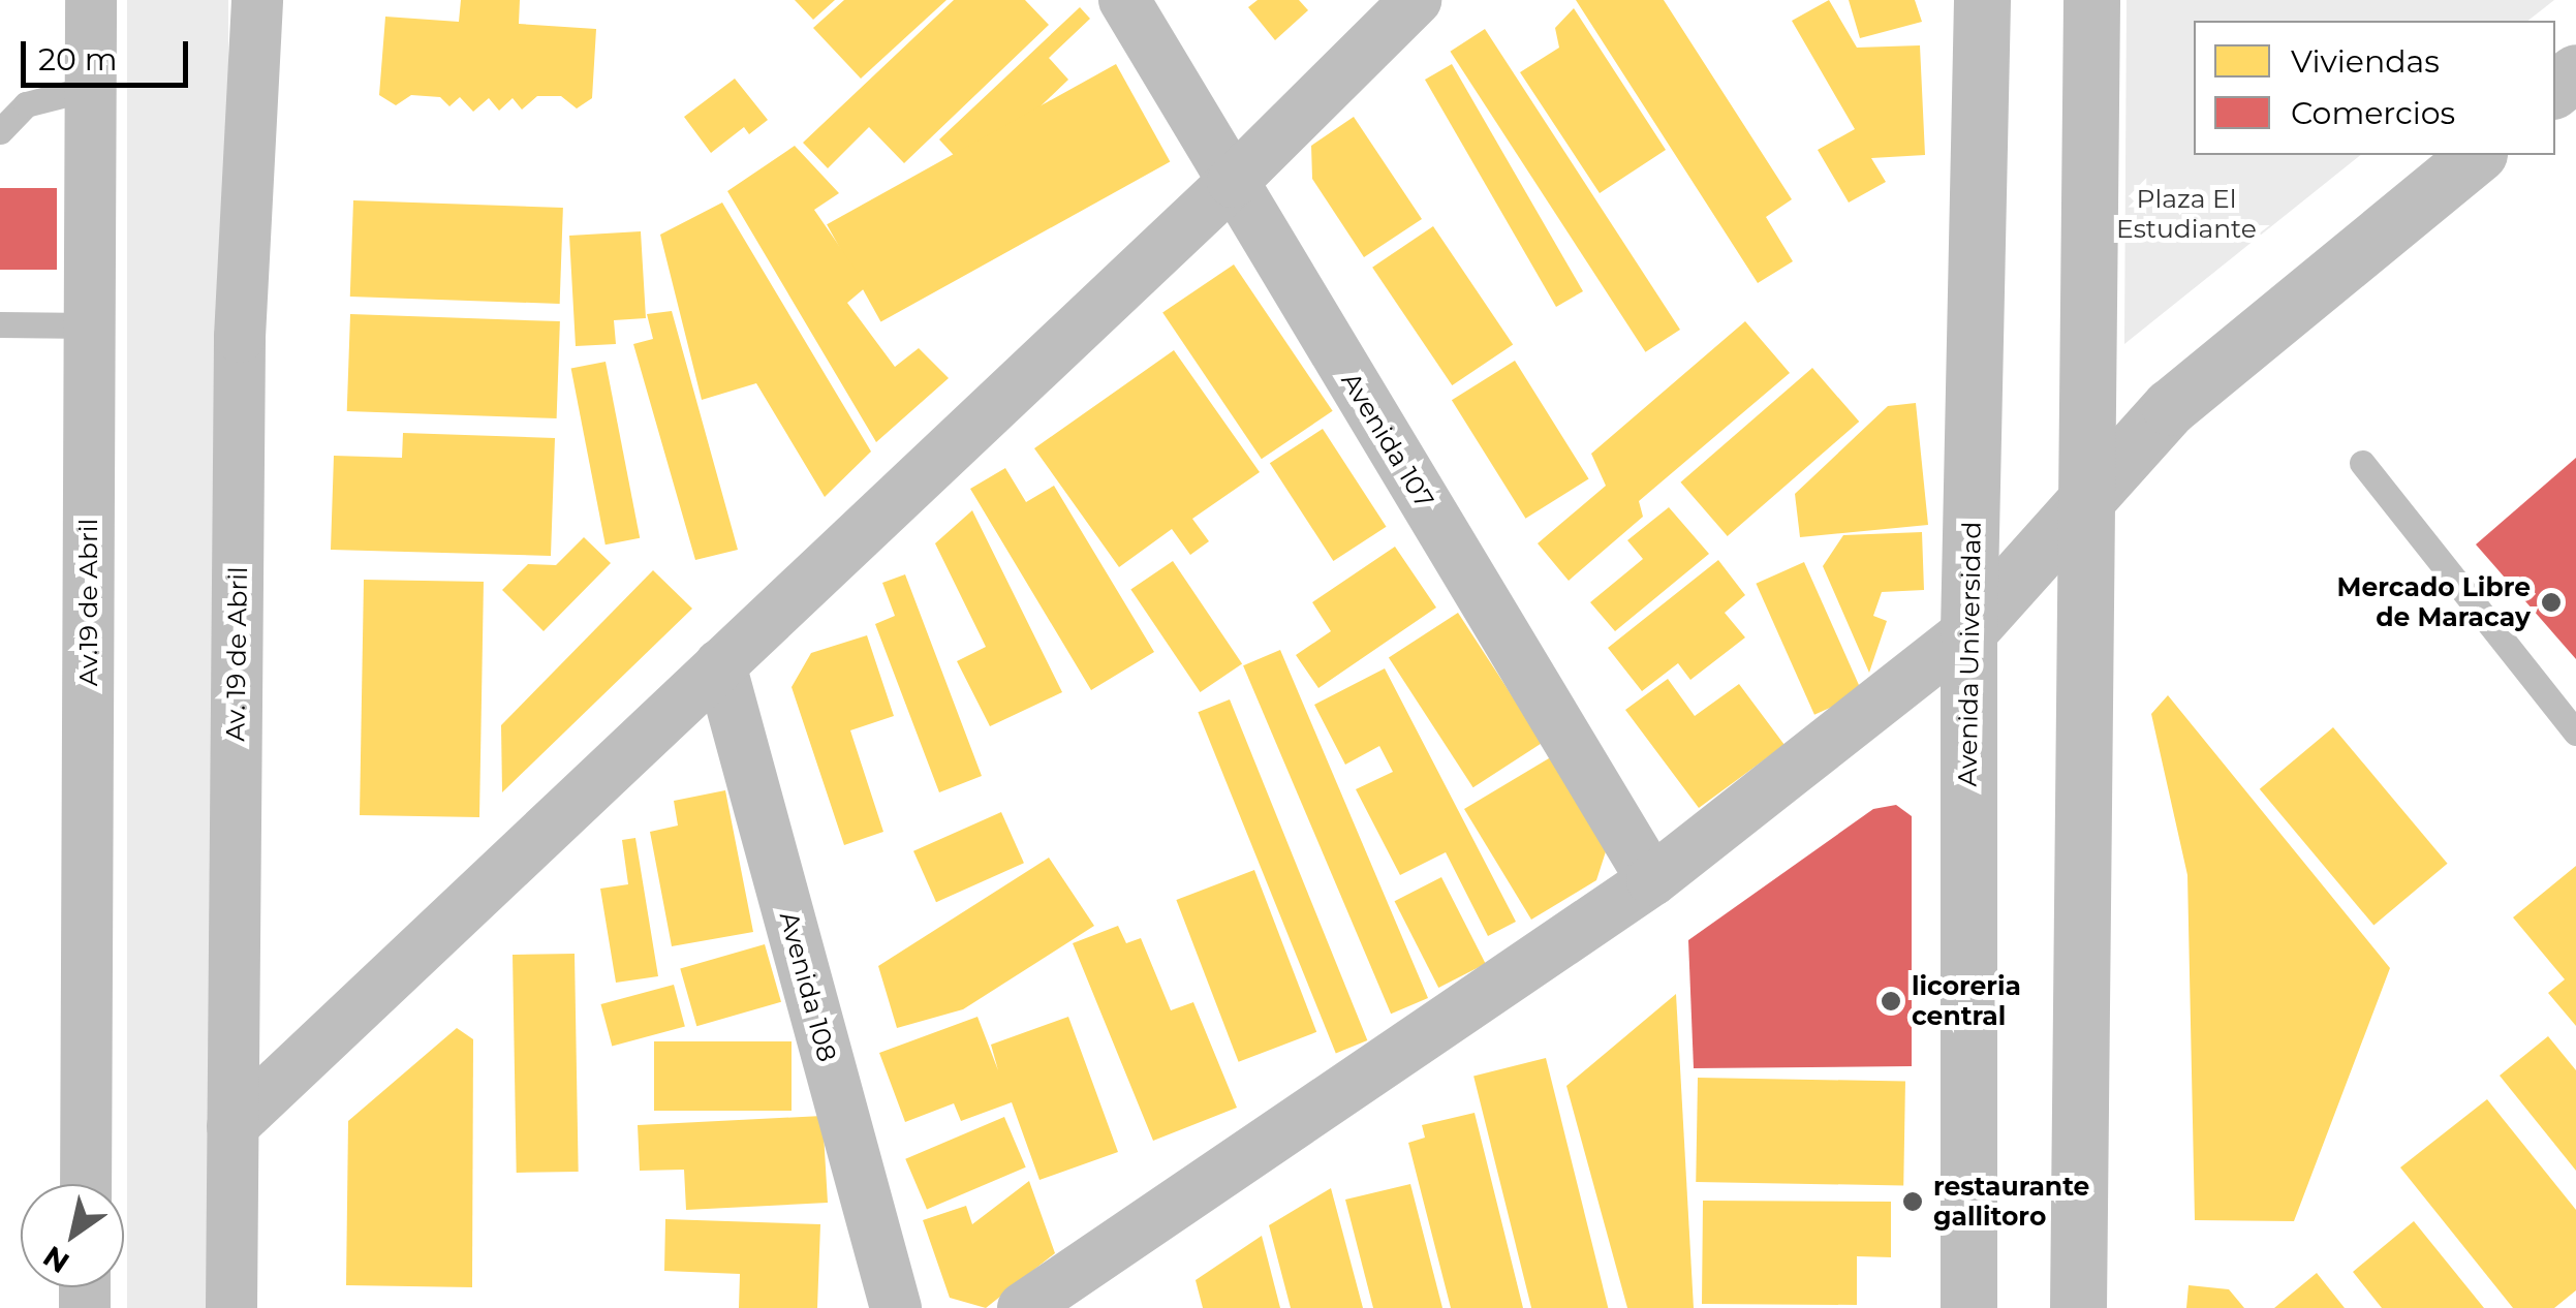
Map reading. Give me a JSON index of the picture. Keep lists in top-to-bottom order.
{
  "streets": {
    "street": [
      "Avenida 107",
      "Av.19 de Abril",
      "Av. 19 de Abril",
      "Avenida Universidad",
      "Avenida 108"
    ]
  },
  "parks": ["Plaza El Estudiante"],
  "places": ["Mercado Libre de Maracay", "licoreria central", "restaurante gallitoro"],
  "legend": ["Viviendas", "Comercios"],
  "scale_bar": "20 m",
  "north": "bottom left"
}
